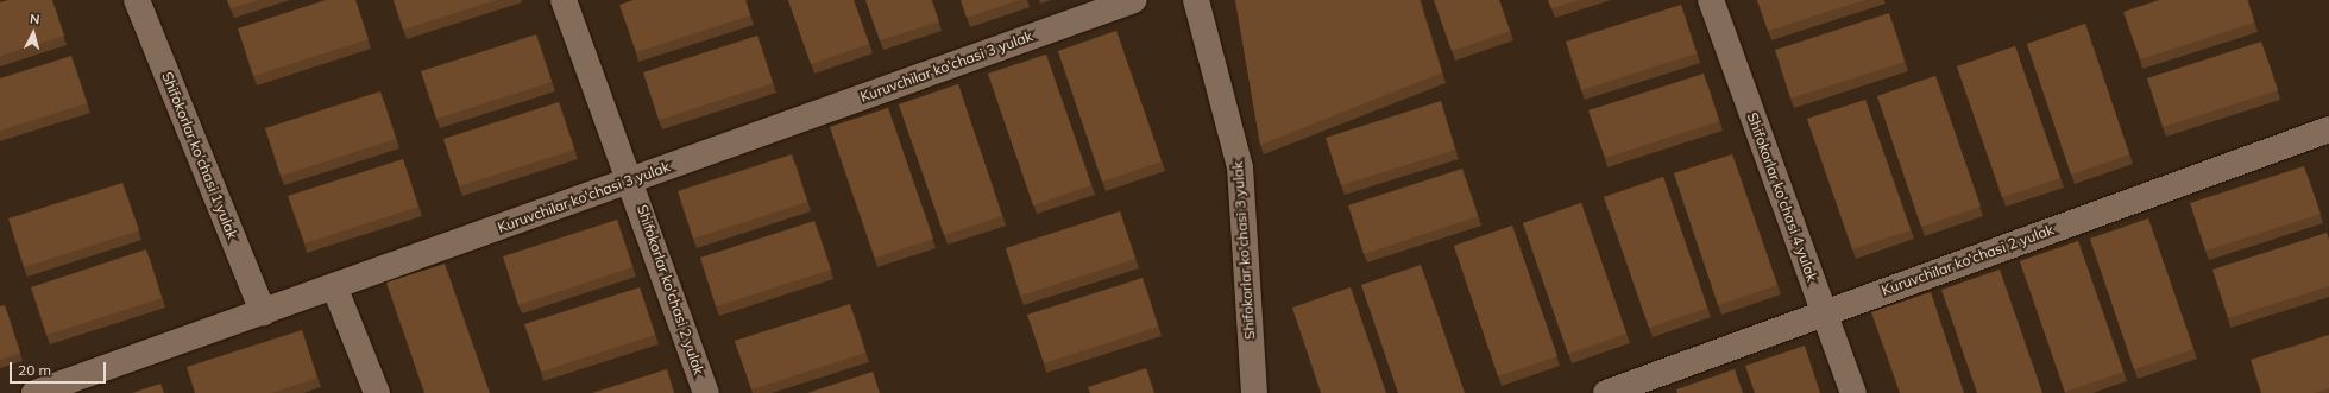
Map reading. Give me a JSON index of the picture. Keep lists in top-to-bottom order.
{
  "streets": {
    "street": [
      "Kuruvchilar ko'chasi 3 yulak",
      "Shifokorlar ko'chasi 1 yulak",
      "Shifokorlar ko'chasi 4 yulak",
      "Shifokorlar ko'chasi 3 yulak",
      "Kuruvchilar ko'chasi 2 yulak",
      "Shifokorlar ko'chasi 2 yulak"
    ]
  },
  "crossings": [
    ["Kuruvchilar ko'chasi 3 yulak", "Shifokorlar ko'chasi 1 yulak"],
    ["Kuruvchilar ko'chasi 3 yulak", "Shifokorlar ko'chasi 2 yulak"],
    ["Shifokorlar ko'chasi 4 yulak", "Kuruvchilar ko'chasi 2 yulak"]
  ],
  "scale_bar": "20 m",
  "north": "top"
}
